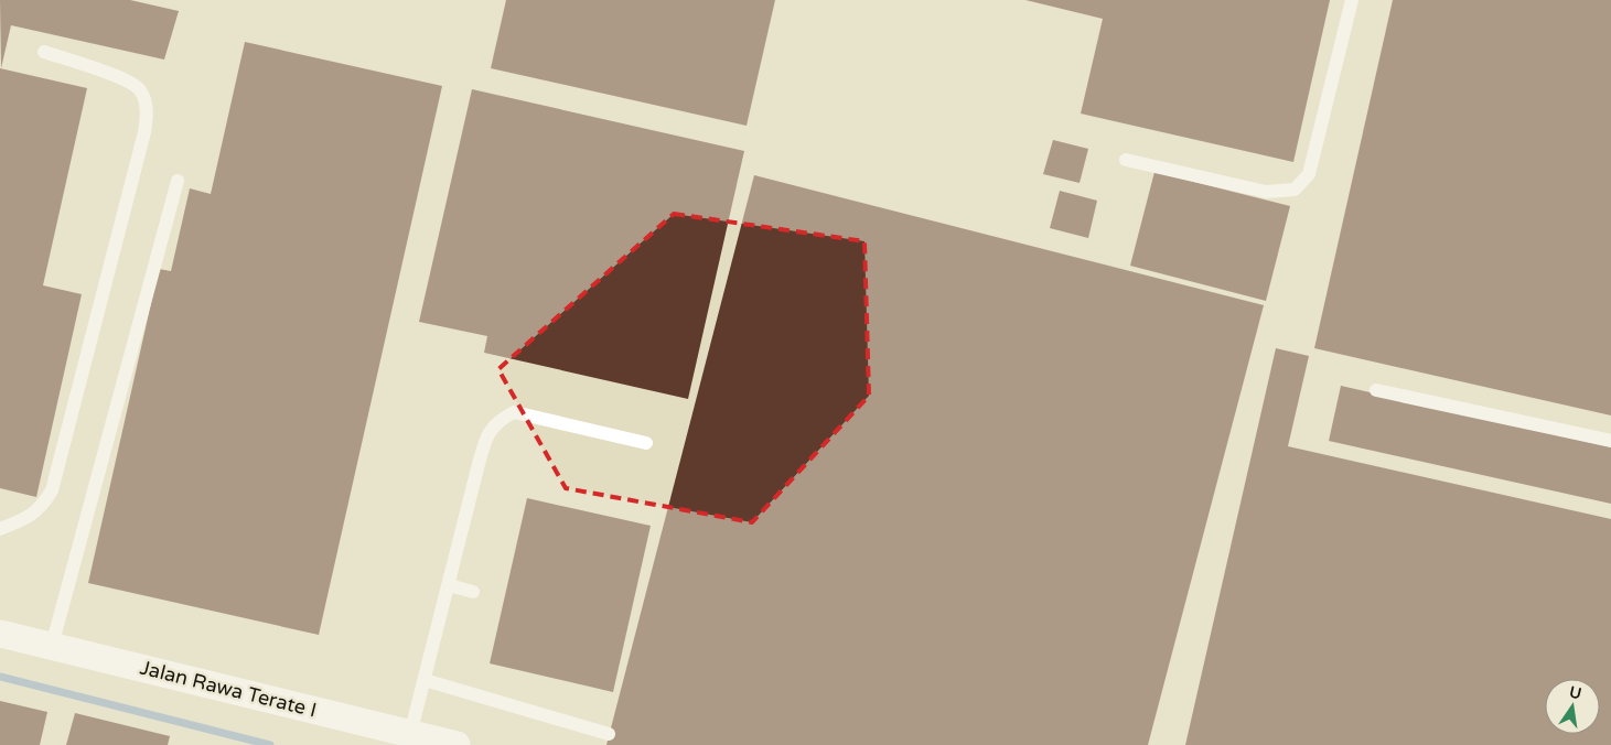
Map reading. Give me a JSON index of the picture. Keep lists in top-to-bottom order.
{
  "streets": {
    "street": ["Jalan Rawa Terate I"]
  },
  "north": "top"
}
